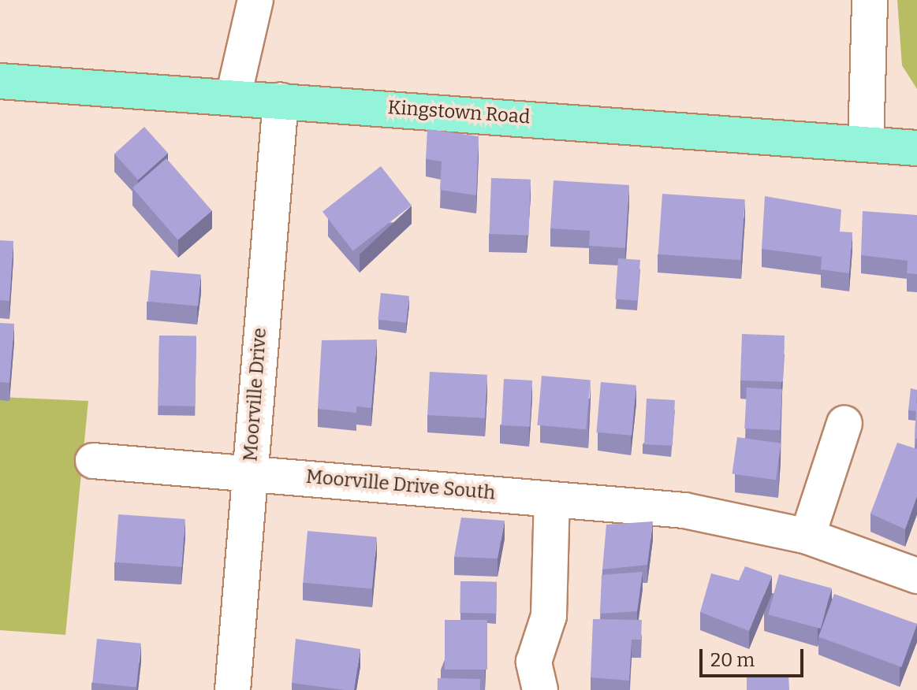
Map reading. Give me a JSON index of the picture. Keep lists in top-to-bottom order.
{
  "streets": {
    "main road": ["Kingstown Road"],
    "street": ["Moorville Drive", "Moorville Drive South"]
  },
  "crossings": [
    ["Kingstown Road", "Moorville Drive"],
    ["Moorville Drive", "Moorville Drive South"]
  ],
  "scale_bar": "20 m"
}
